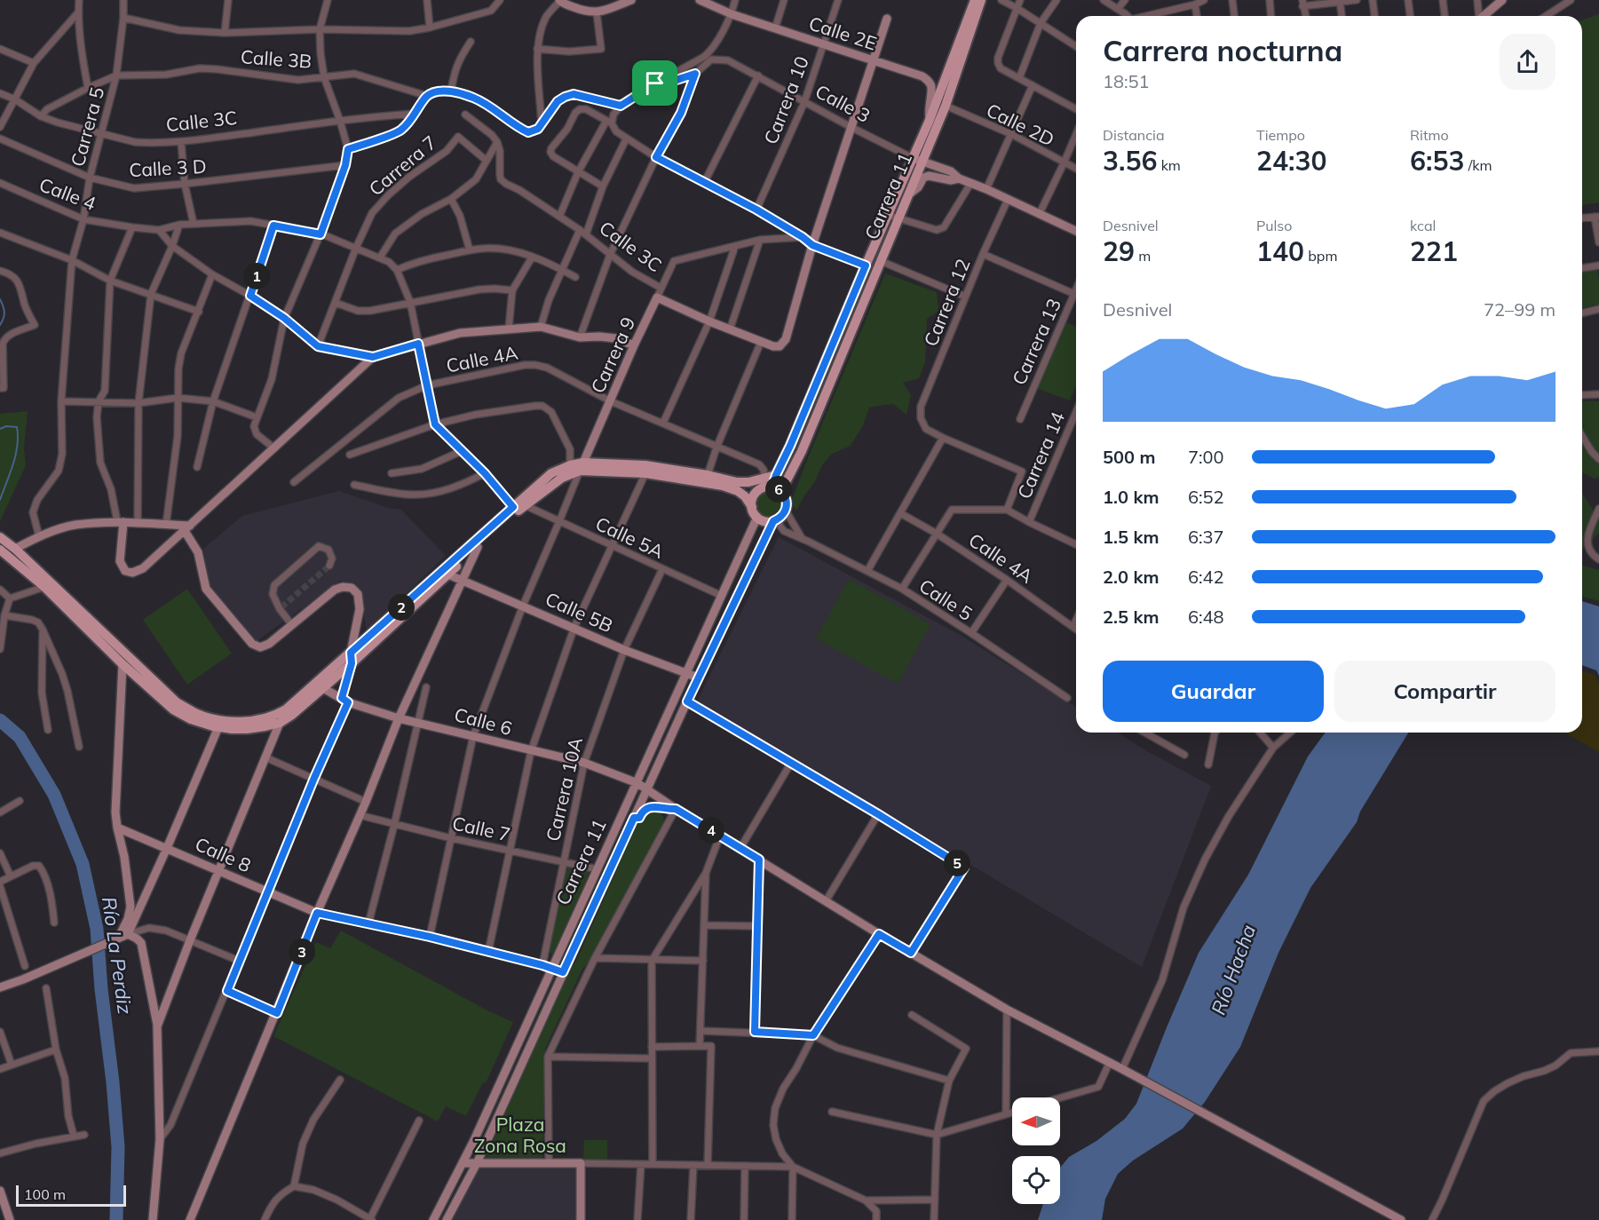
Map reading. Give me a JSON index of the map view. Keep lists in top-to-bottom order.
{
  "streets": {
    "main road": ["Carrera 11"],
    "street": [
      "Calle 2E",
      "Calle 3B",
      "Carrera 10",
      "Calle 3",
      "Calle 3C",
      "Calle 2D",
      "Carrera 5",
      "Carrera 7",
      "Calle 3 D",
      "Calle 4",
      "Carrera 12",
      "Carrera 13",
      "Carrera 9",
      "Calle 4A",
      "Carrera 14",
      "Calle 5A",
      "Calle 5",
      "Calle 5B",
      "Calle 6",
      "Carrera 10A",
      "Calle 7",
      "Calle 8"
    ]
  },
  "crossings": [
    ["Calle 2E", "Carrera 10"],
    ["Calle 2E", "Carrera 11"],
    ["Calle 3B", "Calle 3C"],
    ["Calle 3B", "Carrera 5"],
    ["Carrera 10", "Calle 3"],
    ["Calle 3", "Carrera 11"],
    ["Calle 3", "Carrera 12"],
    ["Calle 3C", "Carrera 5"],
    ["Calle 3C", "Carrera 9"],
    ["Calle 2D", "Carrera 11"],
    ["Carrera 5", "Calle 3 D"],
    ["Carrera 5", "Calle 4"],
    ["Carrera 7", "Calle 4"],
    ["Carrera 11", "Calle 4A"],
    ["Carrera 11", "Calle 5A"],
    ["Carrera 11", "Calle 5"],
    ["Carrera 11", "Calle 5B"],
    ["Carrera 11", "Calle 6"],
    ["Carrera 11", "Calle 7"],
    ["Carrera 11", "Calle 8"],
    ["Carrera 9", "Calle 4A"],
    ["Calle 4A", "Calle 5"],
    ["Calle 5A", "Carrera 10A"],
    ["Calle 5B", "Carrera 10A"],
    ["Calle 6", "Carrera 10A"],
    ["Carrera 10A", "Calle 7"],
    ["Carrera 10A", "Calle 8"]
  ],
  "water": ["Río La Perdiz", "Río Hacha"],
  "parks": ["Plaza Zona Rosa"],
  "scale_bar": "100 m",
  "north": "left",
  "page": {
    "heading": ["Carrera nocturna", "18:51"],
    "stats": [
      ["Distancia", "3.56 km"],
      ["Tiempo", "24:30"],
      ["Ritmo", "6:53 /km"],
      ["Desnivel", "29 m"],
      ["Pulso", "140 bpm"],
      ["kcal", "221"]
    ],
    "pins": [
      "1",
      "6",
      "2",
      "4",
      "5",
      "3"
    ],
    "chart": ["Desnivel", "72–99 m"],
    "list": [
      {
        "name": "500 m",
        "note": "7:00"
      },
      {
        "name": "1.0 km",
        "note": "6:52"
      },
      {
        "name": "1.5 km",
        "note": "6:37"
      },
      {
        "name": "2.0 km",
        "note": "6:42"
      },
      {
        "name": "2.5 km",
        "note": "6:48"
      }
    ],
    "buttons": ["Guardar", "Compartir"],
    "scale": "100 m"
  }
}
